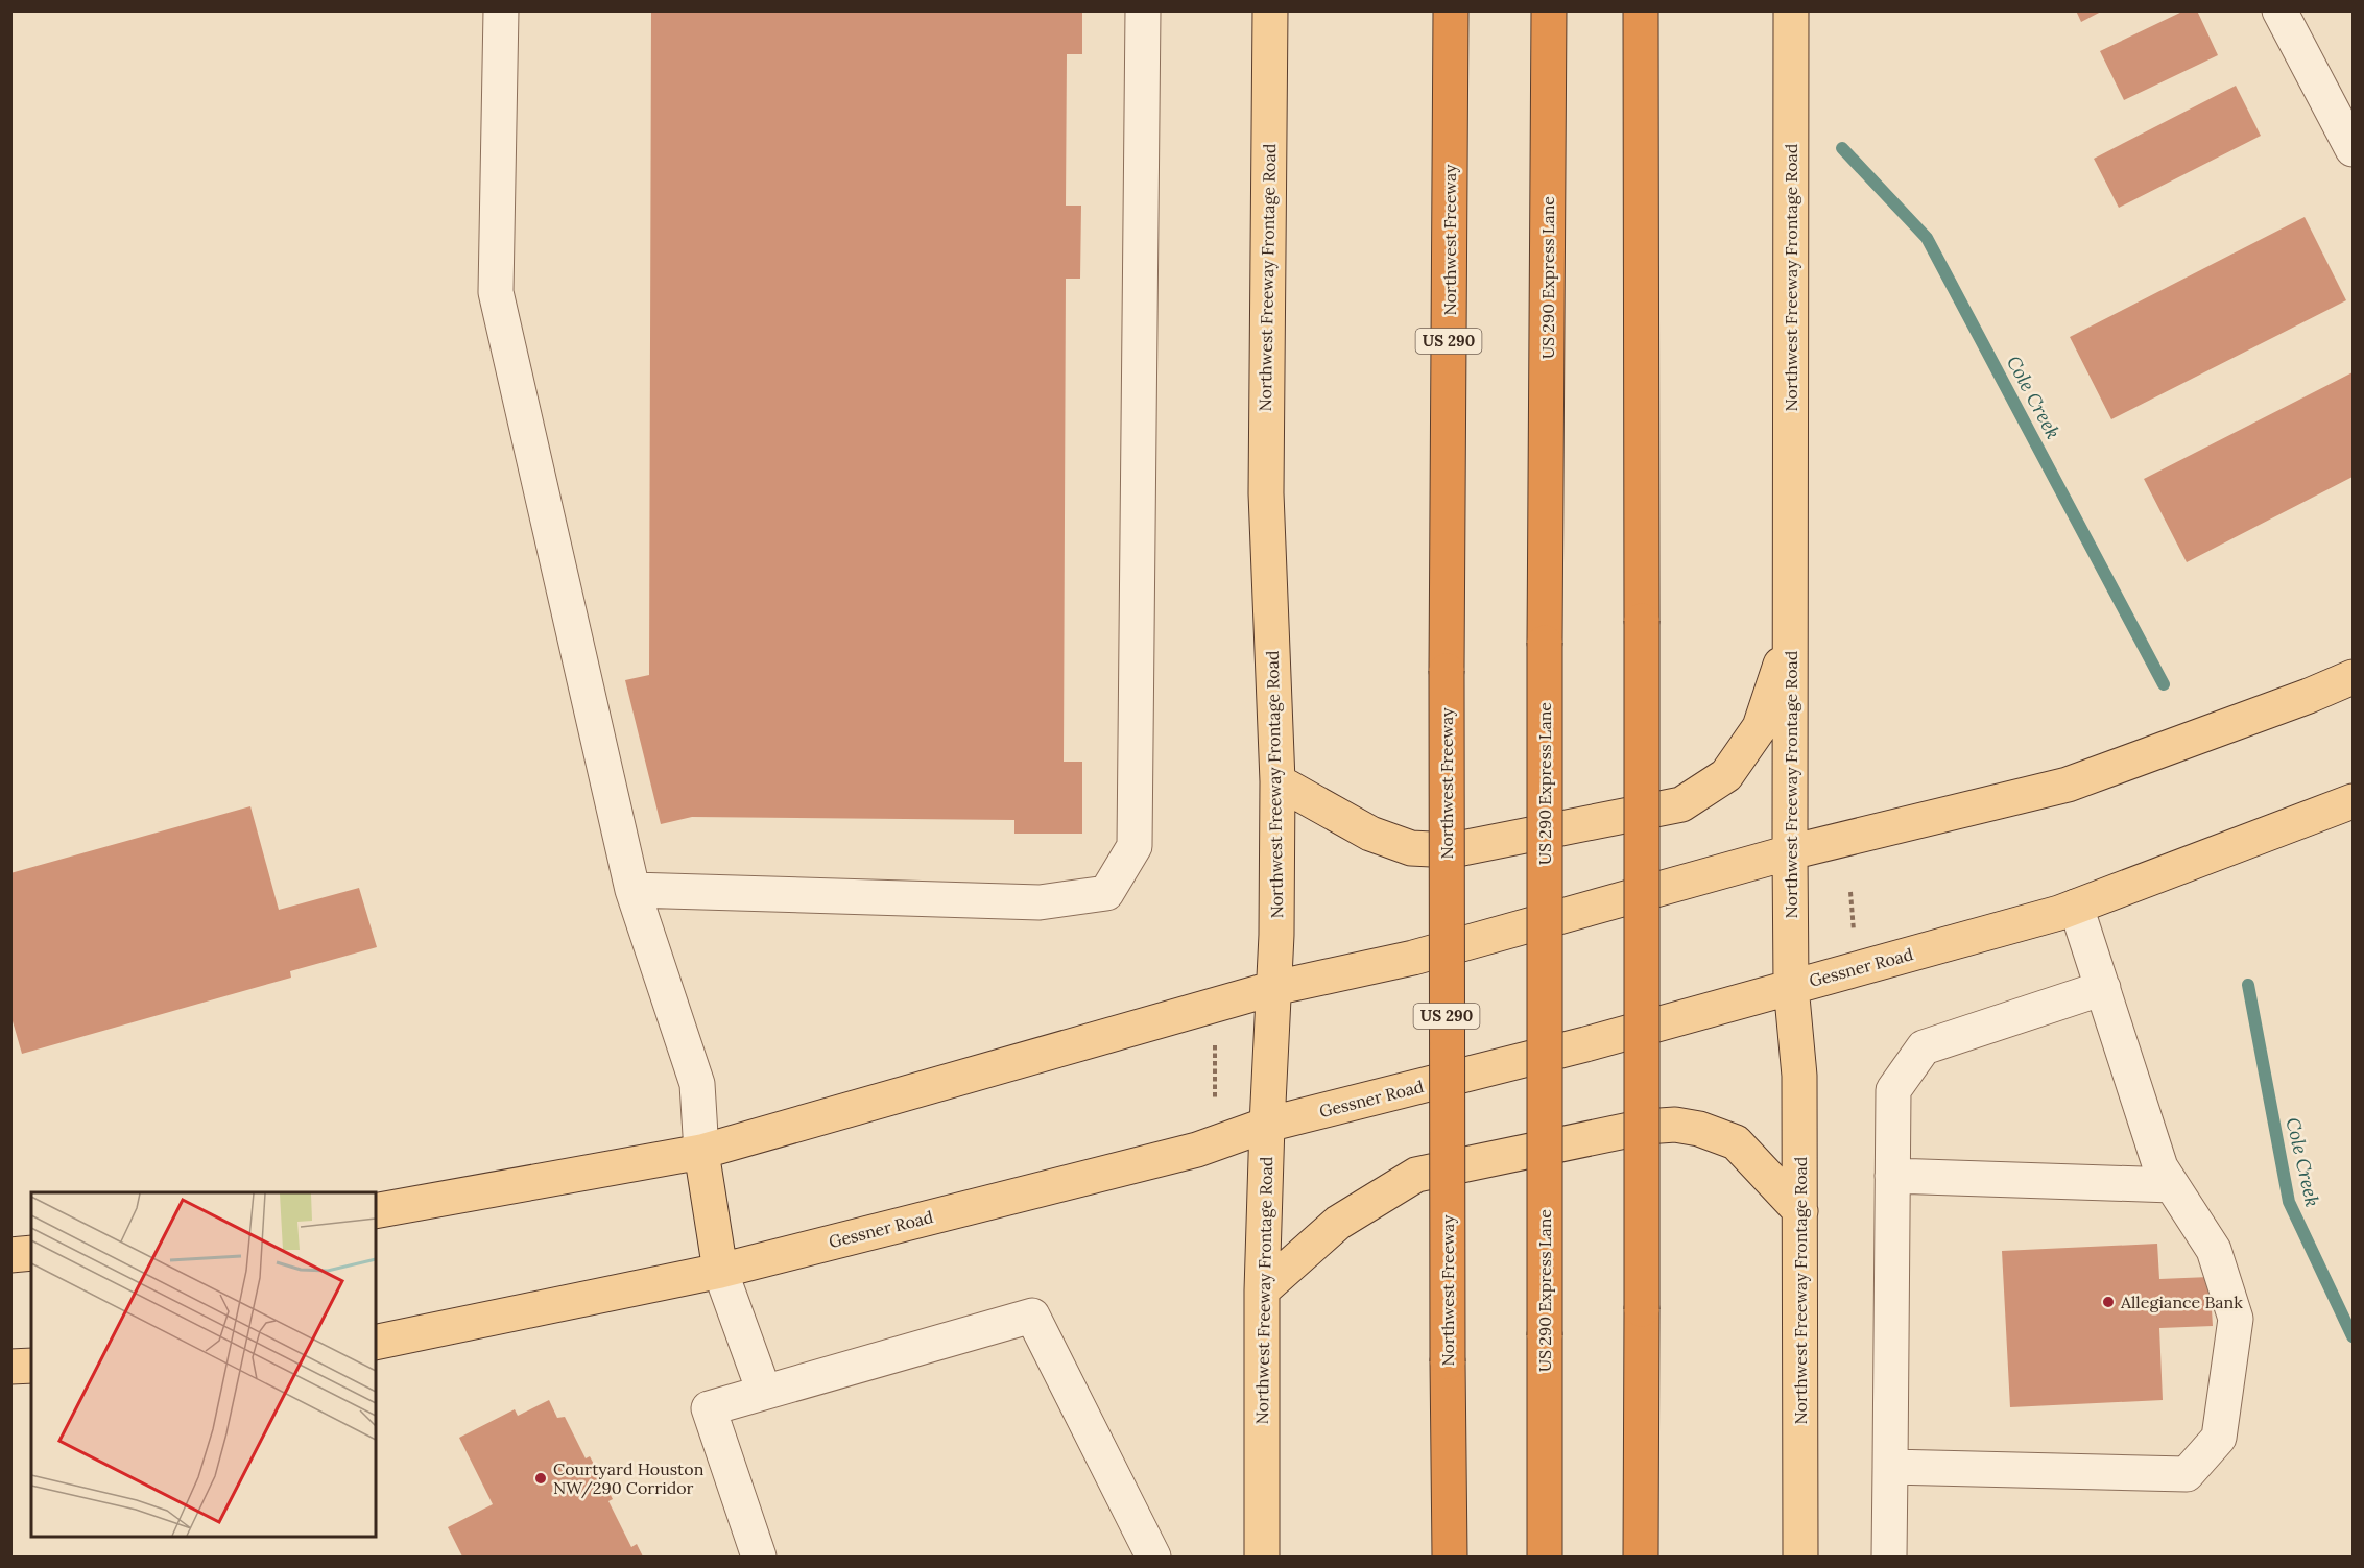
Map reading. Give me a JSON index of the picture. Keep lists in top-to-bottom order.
{
  "streets": {
    "highway": ["Northwest Freeway", "US 290 Express Lane", "US 290"],
    "main road": ["Northwest Freeway Frontage Road", "Gessner Road"]
  },
  "crossings": [
    ["Northwest Freeway Frontage Road", "Gessner Road"]
  ],
  "water": ["Cole Creek"],
  "places": ["Allegiance Bank", "Courtyard Houston NW/290 Corridor"]
}
